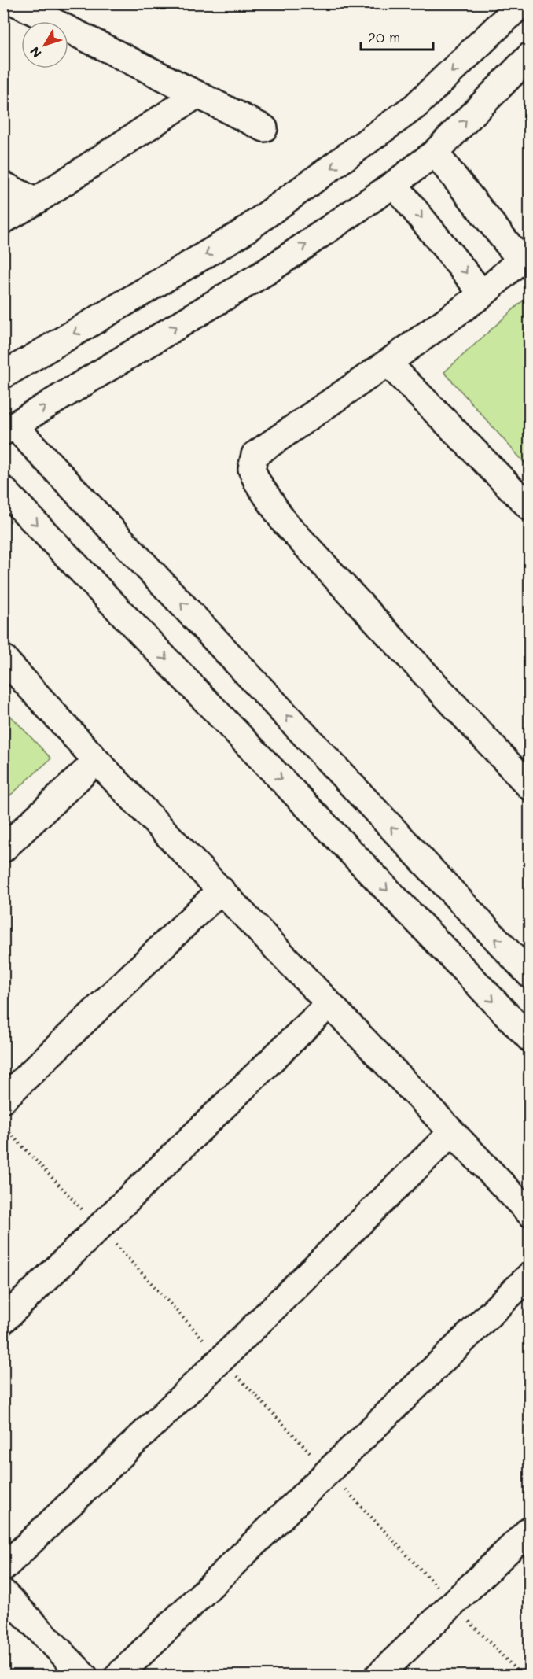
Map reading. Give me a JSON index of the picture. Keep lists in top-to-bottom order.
{
  "scale_bar": "20 m",
  "north": "bottom left"
}
